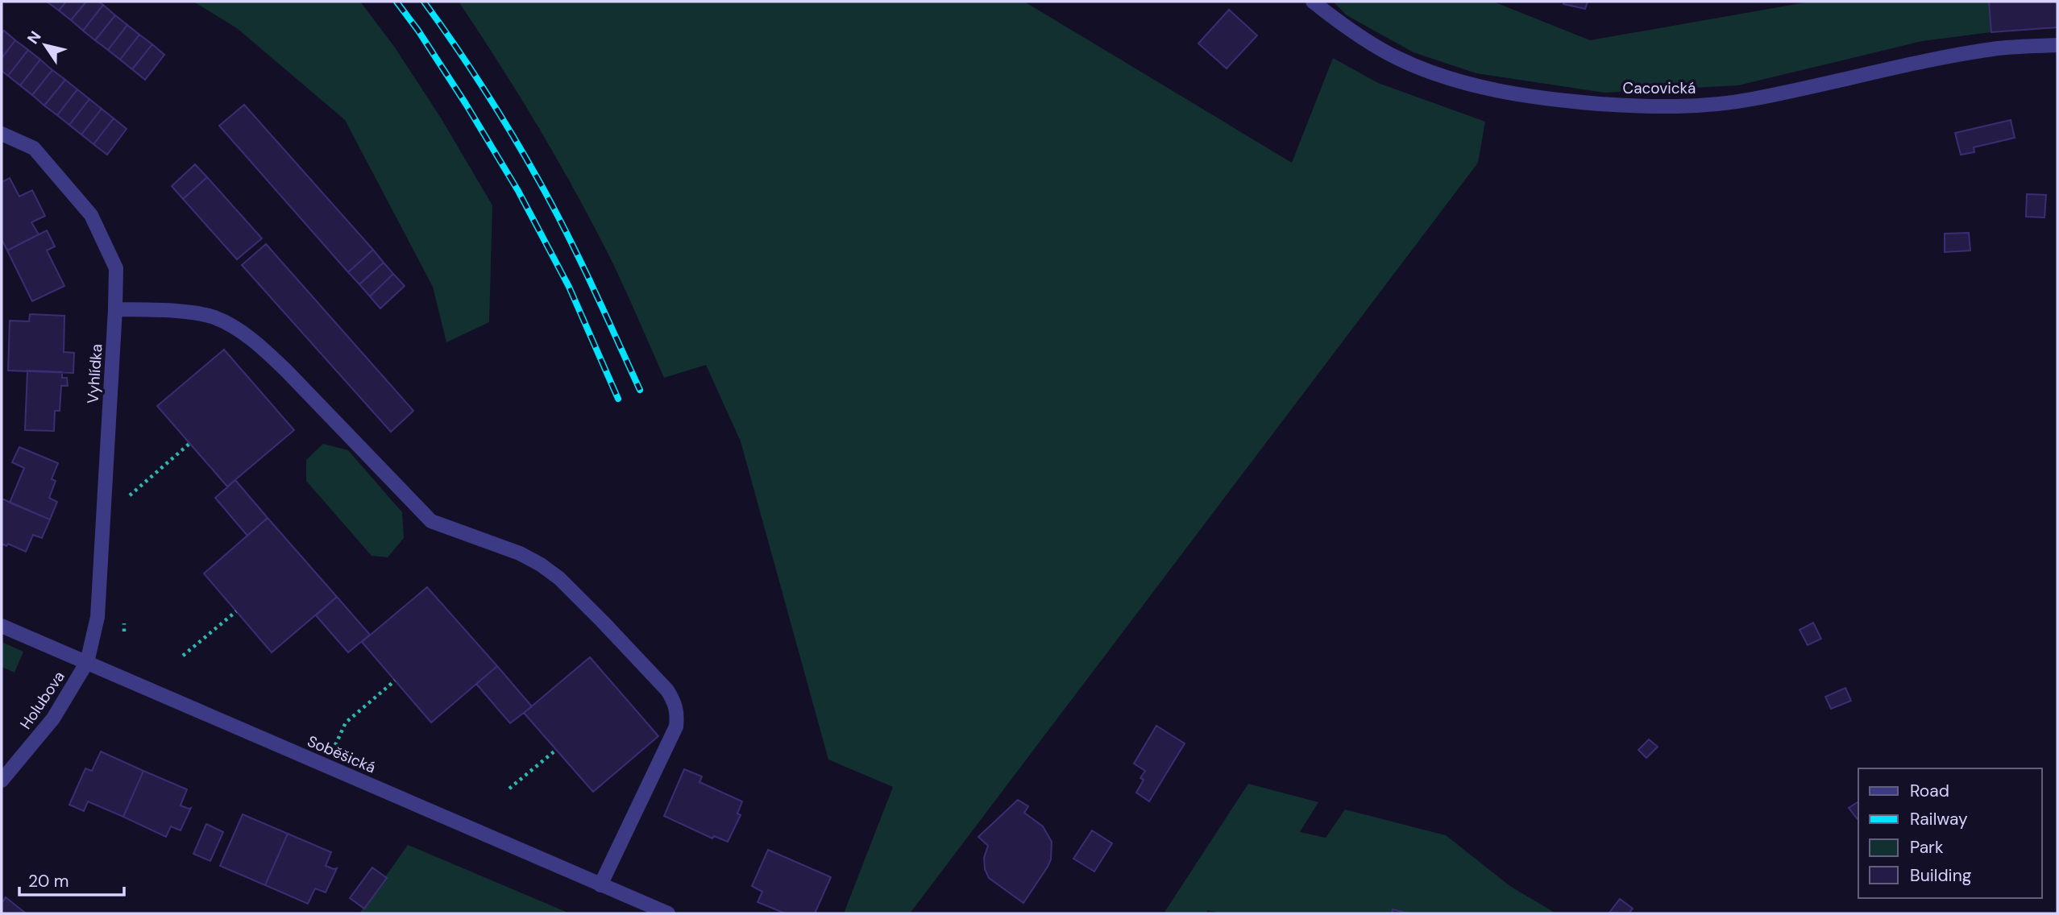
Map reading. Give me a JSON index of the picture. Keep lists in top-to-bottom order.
{
  "streets": {
    "street": [
      "Cacovická",
      "Vyhlídka",
      "Holubova",
      "Soběšická"
    ]
  },
  "crossings": [
    ["Vyhlídka", "Holubova"],
    ["Vyhlídka", "Soběšická"],
    ["Holubova", "Soběšická"]
  ],
  "legend": [
    "Road",
    "Railway",
    "Park",
    "Building"
  ],
  "scale_bar": "20 m",
  "north": "top left"
}
